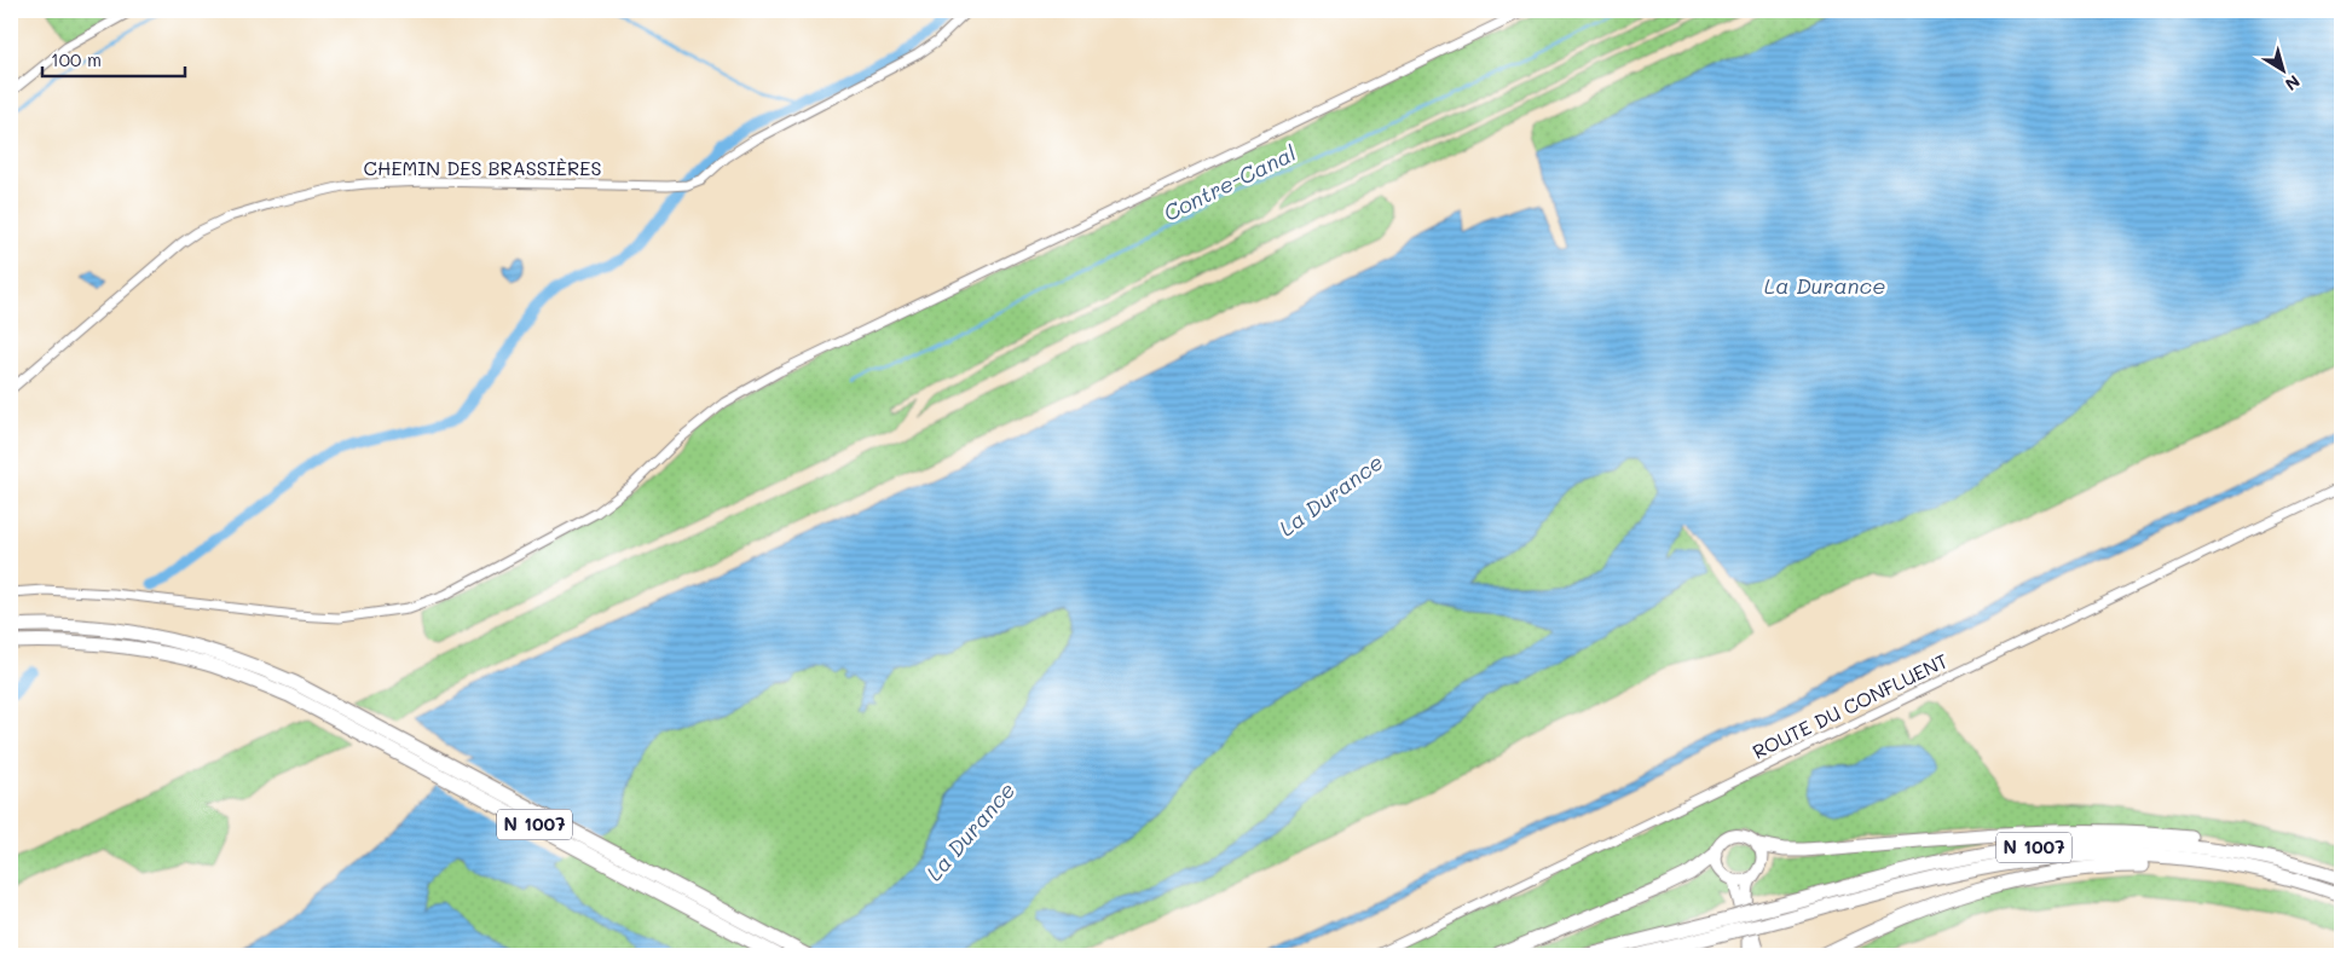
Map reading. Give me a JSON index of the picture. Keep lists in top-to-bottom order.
{
  "streets": {
    "highway": ["N 1007"],
    "street": ["CHEMIN DES BRASSIÈRES", "ROUTE DU CONFLUENT"]
  },
  "water": ["Contre-Canal", "La Durance"],
  "scale_bar": "100 m",
  "north": "bottom right"
}
